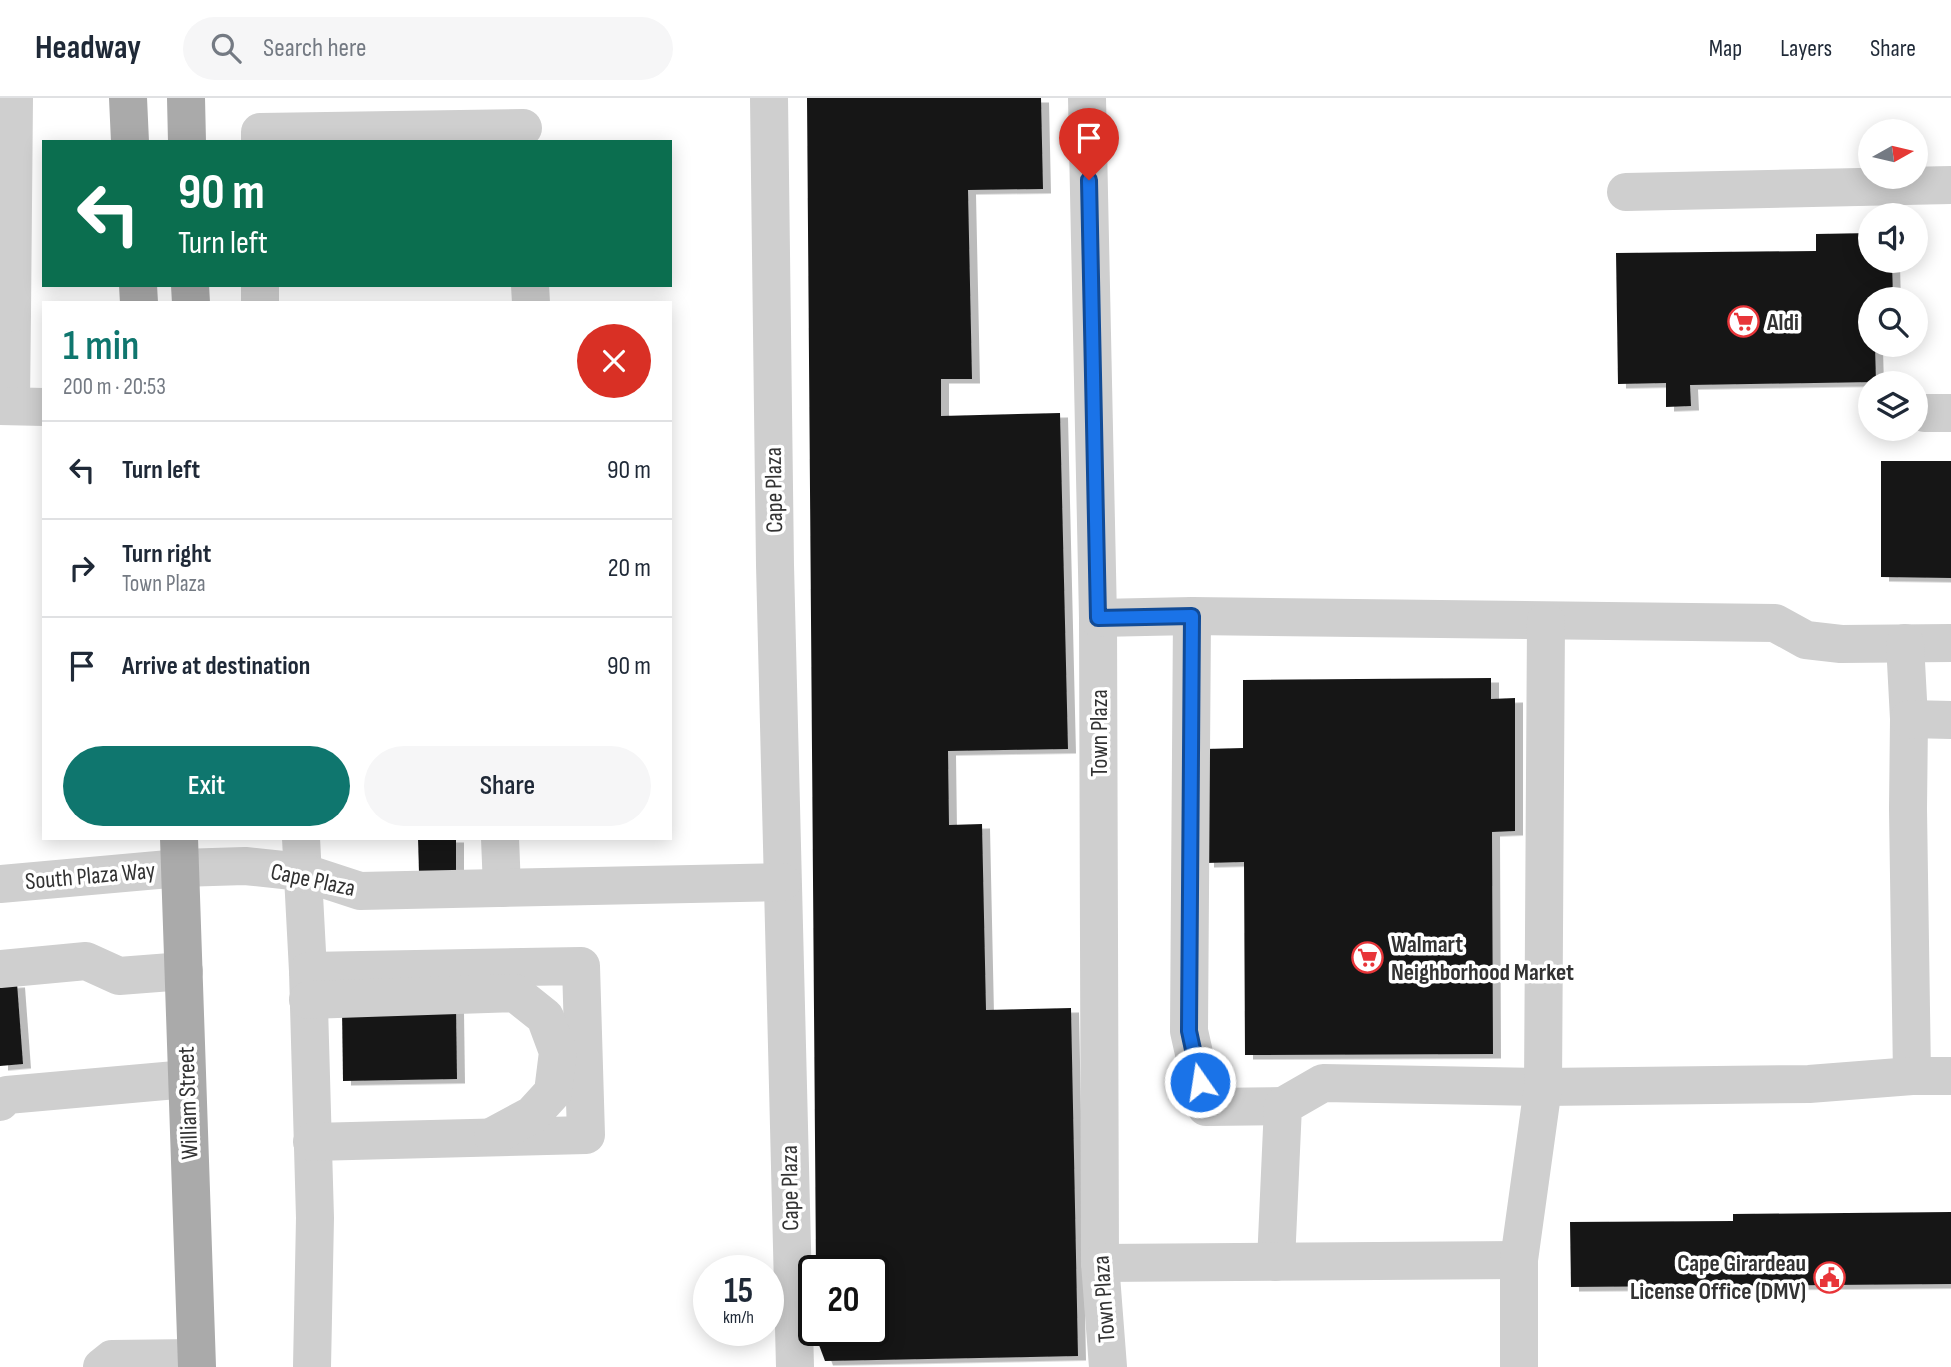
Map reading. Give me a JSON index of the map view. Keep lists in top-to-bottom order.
{
  "streets": {
    "main road": ["William Street"],
    "street": ["Cape Plaza", "Town Plaza", "South Plaza Way"]
  },
  "crossings": [
    ["Cape Plaza", "South Plaza Way"],
    ["Cape Plaza", "William Street"],
    ["South Plaza Way", "William Street"]
  ],
  "places": {
    "supermarket": ["Aldi", "Walmart Neighborhood Market"],
    "public building": ["Cape Girardeau License Office (DMV)"]
  },
  "north": "right",
  "page": {
    "header": "Headway",
    "search": "Search here",
    "nav": ["Map", "Layers", "Share"],
    "turn": ["90 m", "Turn left"],
    "heading": ["1 min", "200 m · 20:53"],
    "list": [
      {
        "name": "Turn left",
        "value": "90 m"
      },
      {
        "name": "Turn right",
        "note": "Town Plaza",
        "value": "20 m"
      },
      {
        "name": "Arrive at destination",
        "value": "90 m"
      }
    ],
    "buttons": ["Exit", "Share"],
    "speed": "15 km/h",
    "limit": "20"
  }
}
